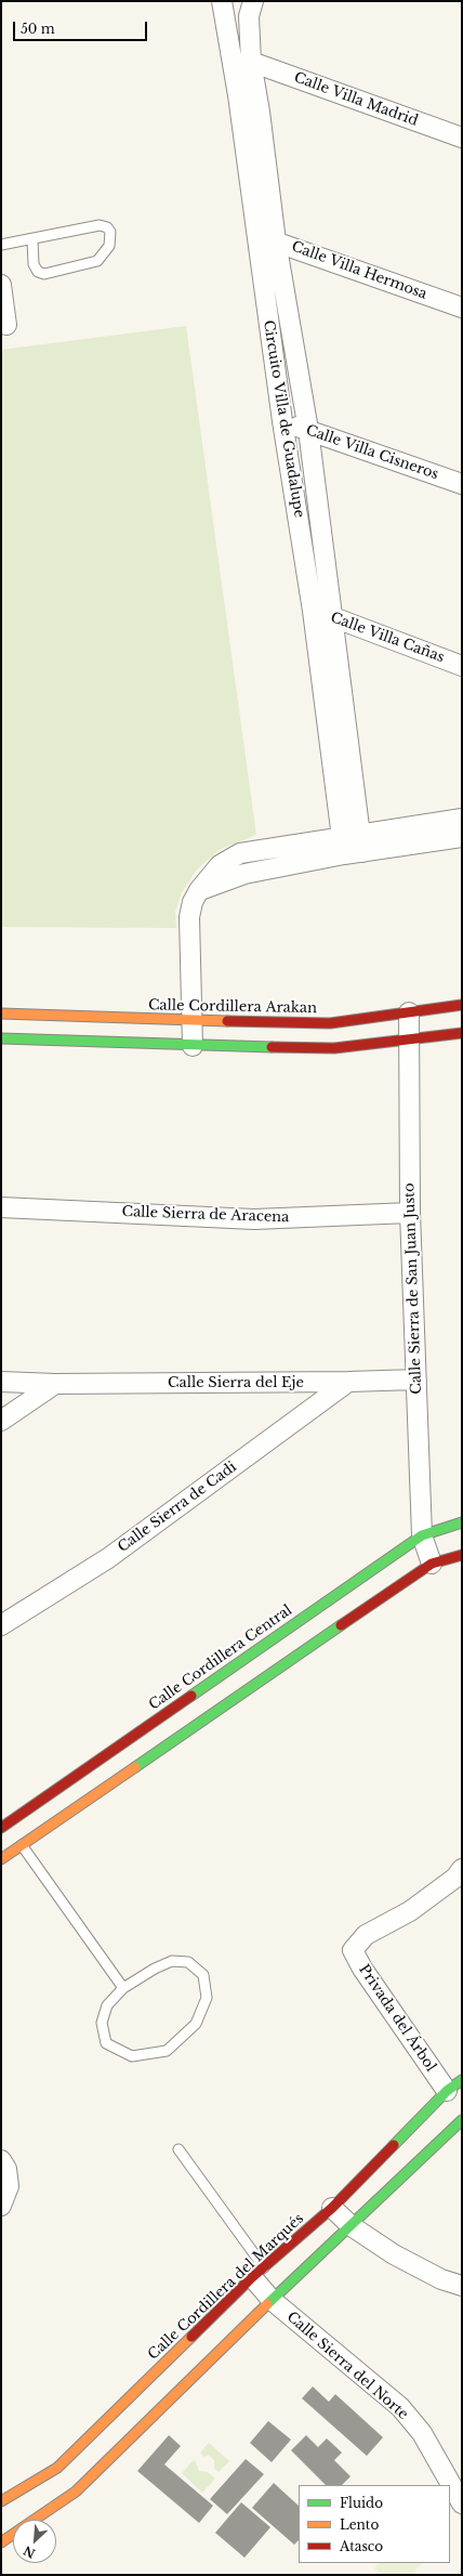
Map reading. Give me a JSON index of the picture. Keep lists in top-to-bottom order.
{
  "streets": {
    "street": [
      "Calle Villa Madrid",
      "Calle Villa Hermosa",
      "Circuito Villa de Guadalupe",
      "Calle Villa Cisneros",
      "Calle Villa Cañas",
      "Calle Cordillera Arakan",
      "Calle Sierra de Aracena",
      "Calle Sierra de San Juan Justo",
      "Calle Sierra del Eje",
      "Calle Sierra de Cadi",
      "Calle Cordillera Central",
      "Privada del Árbol",
      "Calle Cordillera del Marqués",
      "Calle Sierra del Norte"
    ]
  },
  "crossings": [
    ["Calle Villa Madrid", "Circuito Villa de Guadalupe"],
    ["Calle Villa Hermosa", "Circuito Villa de Guadalupe"],
    ["Circuito Villa de Guadalupe", "Calle Villa Cisneros"],
    ["Circuito Villa de Guadalupe", "Calle Villa Cañas"],
    ["Calle Cordillera Arakan", "Calle Sierra de San Juan Justo"],
    ["Calle Sierra de Aracena", "Calle Sierra de San Juan Justo"],
    ["Calle Sierra de San Juan Justo", "Calle Sierra del Eje"],
    ["Calle Sierra de San Juan Justo", "Calle Cordillera Central"],
    ["Calle Sierra del Eje", "Calle Sierra de Cadi"],
    ["Privada del Árbol", "Calle Cordillera del Marqués"],
    ["Calle Cordillera del Marqués", "Calle Sierra del Norte"]
  ],
  "legend": ["Fluido", "Lento", "Atasco"],
  "scale_bar": "50 m",
  "north": "bottom left"
}
